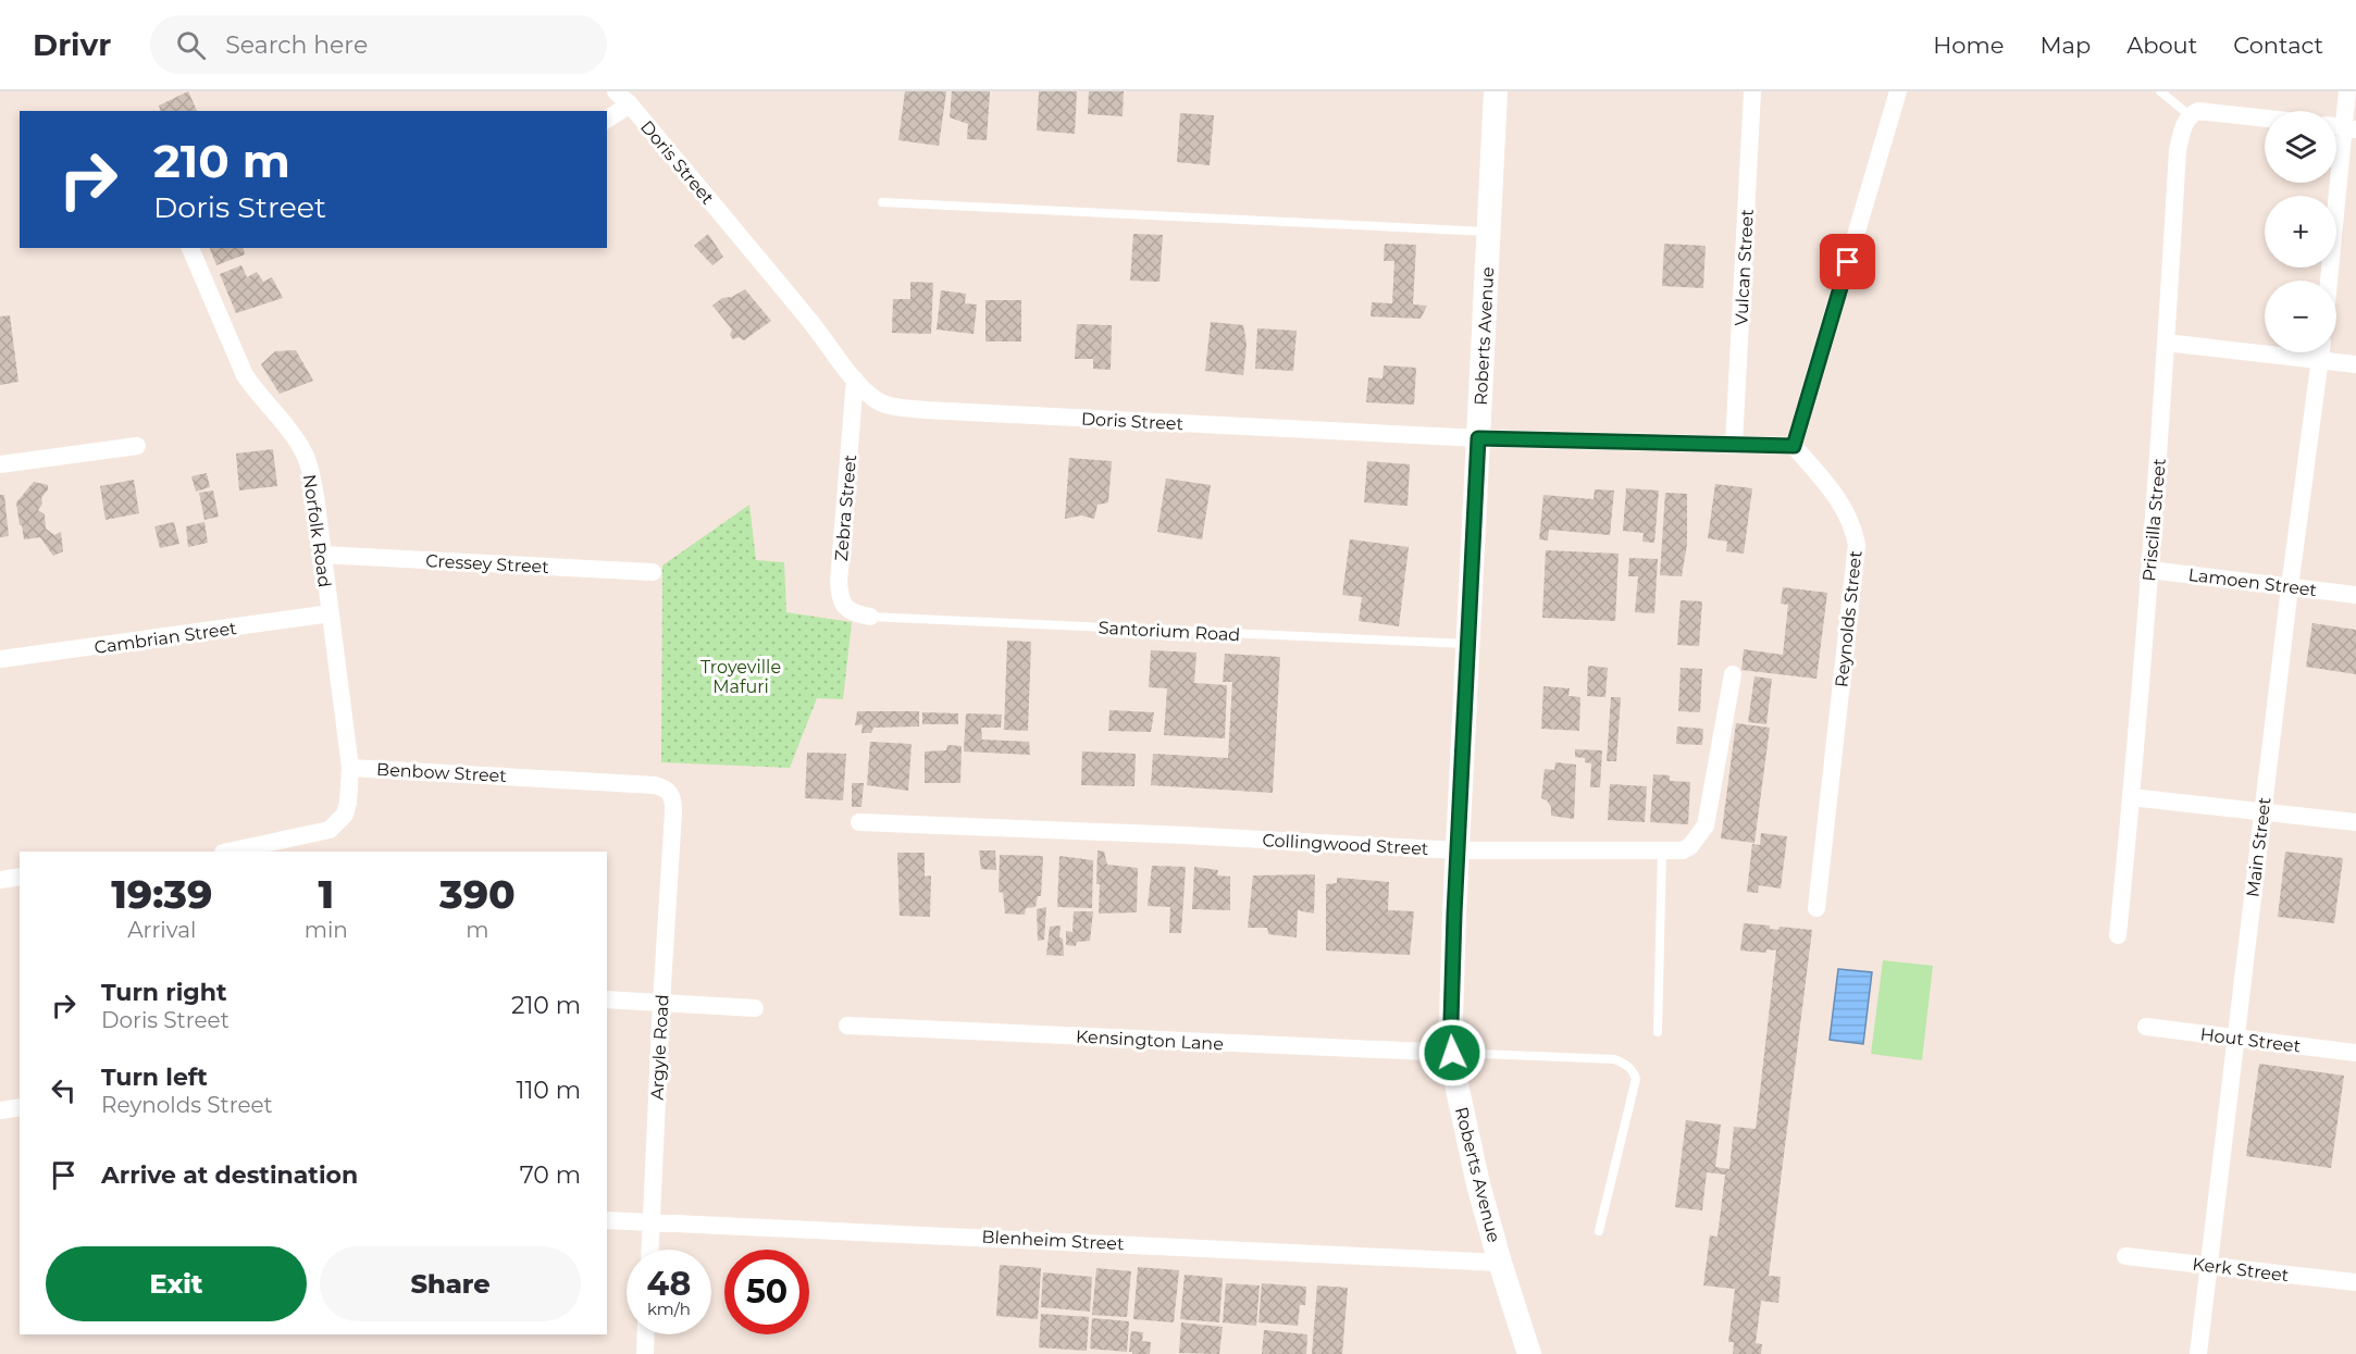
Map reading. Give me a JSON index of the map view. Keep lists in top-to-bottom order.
{
  "streets": {
    "main road": ["Roberts Avenue"],
    "street": [
      "Doris Street",
      "Vulcan Street",
      "Zebra Street",
      "Priscilla Street",
      "Norfolk Road",
      "Cressey Street",
      "Lamoen Street",
      "Reynolds Street",
      "Cambrian Street",
      "Benbow Street",
      "Collingwood Street",
      "Main Street",
      "Kensington Lane",
      "Hout Street",
      "Argyle Road",
      "Blenheim Street",
      "Kerk Street"
    ],
    "lane": ["Santorium Road"]
  },
  "crossings": [
    ["Doris Street", "Vulcan Street"],
    ["Doris Street", "Roberts Avenue"],
    ["Doris Street", "Zebra Street"],
    ["Doris Street", "Reynolds Street"],
    ["Roberts Avenue", "Santorium Road"],
    ["Roberts Avenue", "Collingwood Street"],
    ["Roberts Avenue", "Kensington Lane"],
    ["Roberts Avenue", "Blenheim Street"],
    ["Zebra Street", "Santorium Road"],
    ["Priscilla Street", "Lamoen Street"],
    ["Norfolk Road", "Cressey Street"],
    ["Norfolk Road", "Cambrian Street"],
    ["Norfolk Road", "Benbow Street"],
    ["Lamoen Street", "Main Street"],
    ["Benbow Street", "Argyle Road"],
    ["Main Street", "Hout Street"],
    ["Main Street", "Kerk Street"],
    ["Argyle Road", "Blenheim Street"]
  ],
  "parks": ["Troyeville Mafuri"],
  "page": {
    "header": "Drivr",
    "search": "Search here",
    "nav": [
      "Home",
      "Map",
      "About",
      "Contact"
    ],
    "map_buttons": ["+", "−"],
    "turn": ["210 m", "Doris Street"],
    "eta": [
      "19:39",
      "Arrival",
      "1",
      "min",
      "390",
      "m"
    ],
    "list": [
      {
        "name": "Turn right",
        "note": "Doris Street",
        "value": "210 m"
      },
      {
        "name": "Turn left",
        "note": "Reynolds Street",
        "value": "110 m"
      },
      {
        "name": "Arrive at destination",
        "value": "70 m"
      }
    ],
    "buttons": ["Exit", "Share"],
    "speed": "48 km/h",
    "limit": "50"
  }
}
